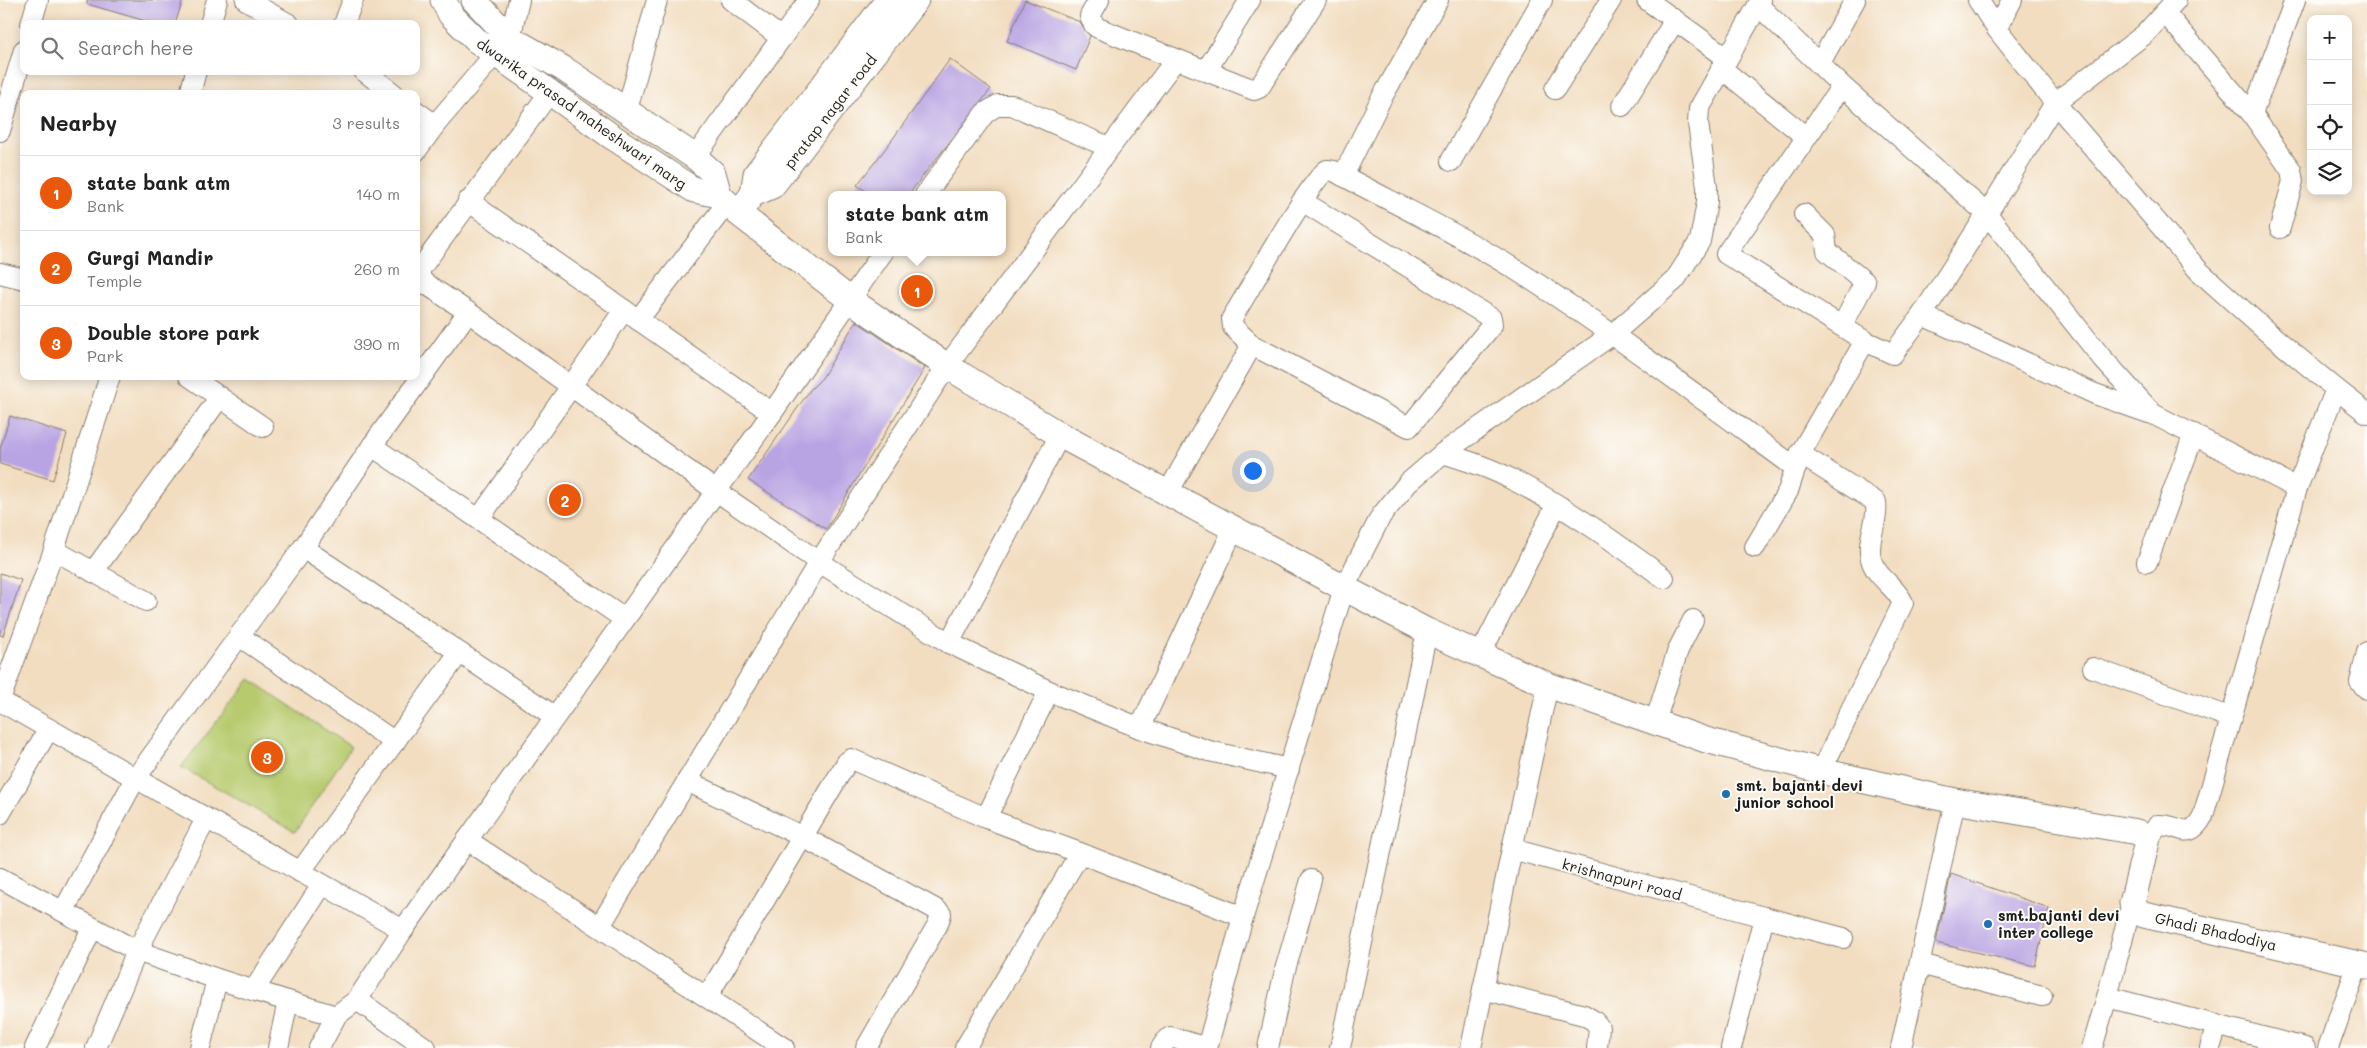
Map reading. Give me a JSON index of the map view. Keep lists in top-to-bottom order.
{
  "streets": {
    "street": [
      "pratap nagar road",
      "dwarika prasad maheshwari marg",
      "krishnapuri road",
      "Ghadi Bhadodiya"
    ]
  },
  "crossings": [
    ["pratap nagar road", "dwarika prasad maheshwari marg"]
  ],
  "places": ["smt. bajanti devi junior school", "smt.bajanti devi inter college"],
  "page": {
    "map_buttons": ["+", "−"],
    "search": "Search here",
    "heading": ["Nearby", "3 results"],
    "list": [
      {
        "mark": "1",
        "name": "state bank atm",
        "note": "Bank",
        "value": "140 m"
      },
      {
        "mark": "2",
        "name": "Gurgi Mandir",
        "note": "Temple",
        "value": "260 m"
      },
      {
        "mark": "3",
        "name": "Double store park",
        "note": "Park",
        "value": "390 m"
      }
    ],
    "popup": ["state bank atm", "Bank"],
    "pins": ["1", "2", "3"]
  }
}
